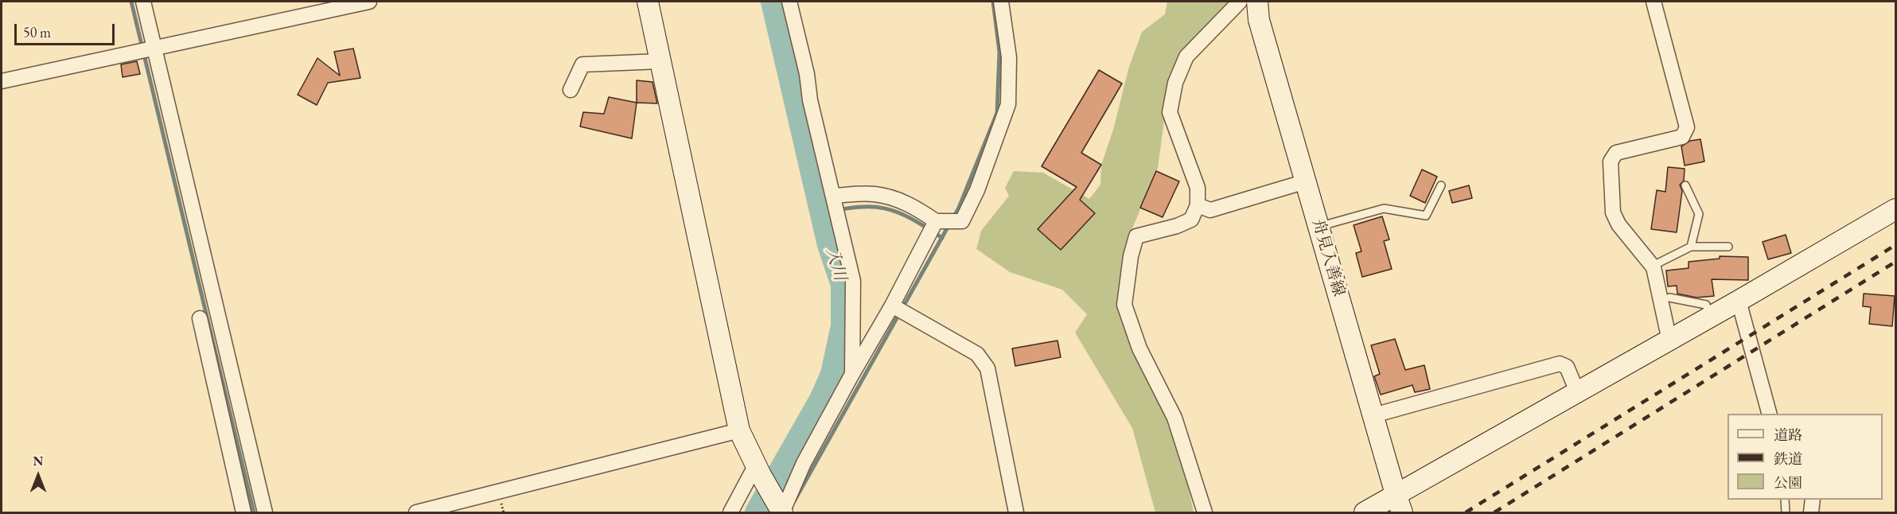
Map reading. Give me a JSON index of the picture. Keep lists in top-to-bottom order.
{
  "streets": {
    "street": ["舟見入善線"]
  },
  "water": ["入川"],
  "legend": ["道路", "鉄道", "公園"],
  "scale_bar": "50 m",
  "north": "top"
}
